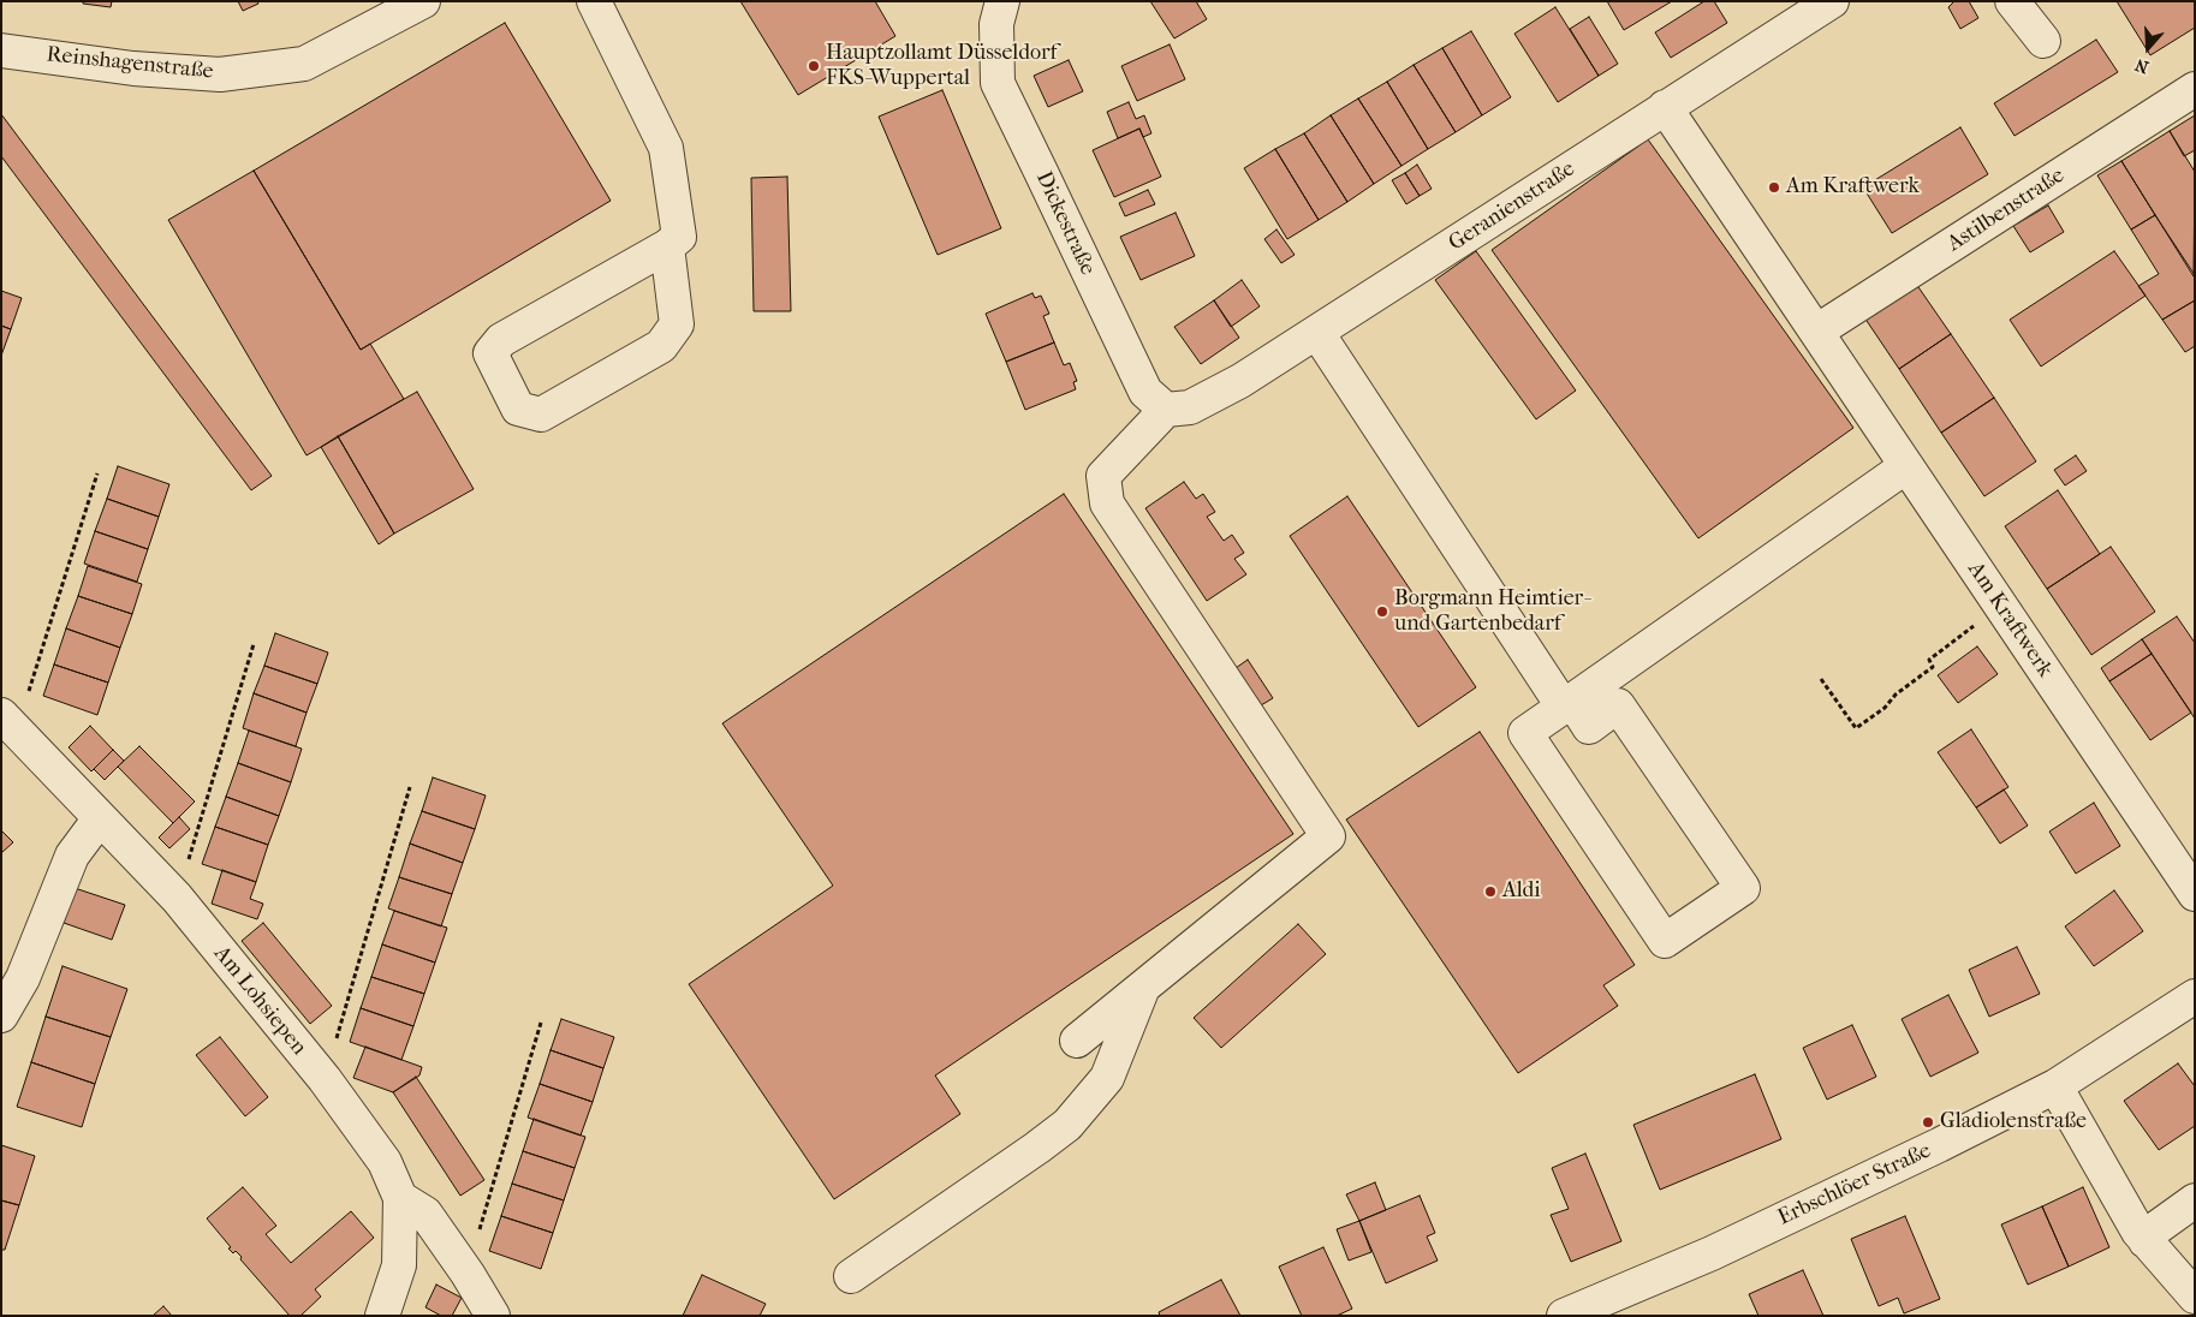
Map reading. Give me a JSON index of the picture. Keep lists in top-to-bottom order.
{
  "streets": {
    "street": [
      "Reinshagenstraße",
      "Geranienstraße",
      "Astilbenstraße",
      "Dickestraße",
      "Am Kraftwerk",
      "Am Lohsiepen",
      "Erbschlöer Straße"
    ]
  },
  "crossings": [
    ["Geranienstraße", "Dickestraße"],
    ["Geranienstraße", "Am Kraftwerk"],
    ["Astilbenstraße", "Am Kraftwerk"]
  ],
  "places": [
    "Hauptzollamt Düsseldorf FKS-Wuppertal",
    "Am Kraftwerk",
    "Borgmann Heimtier- und Gartenbedarf",
    "Aldi",
    "Gladiolenstraße"
  ],
  "north": "bottom"
}
